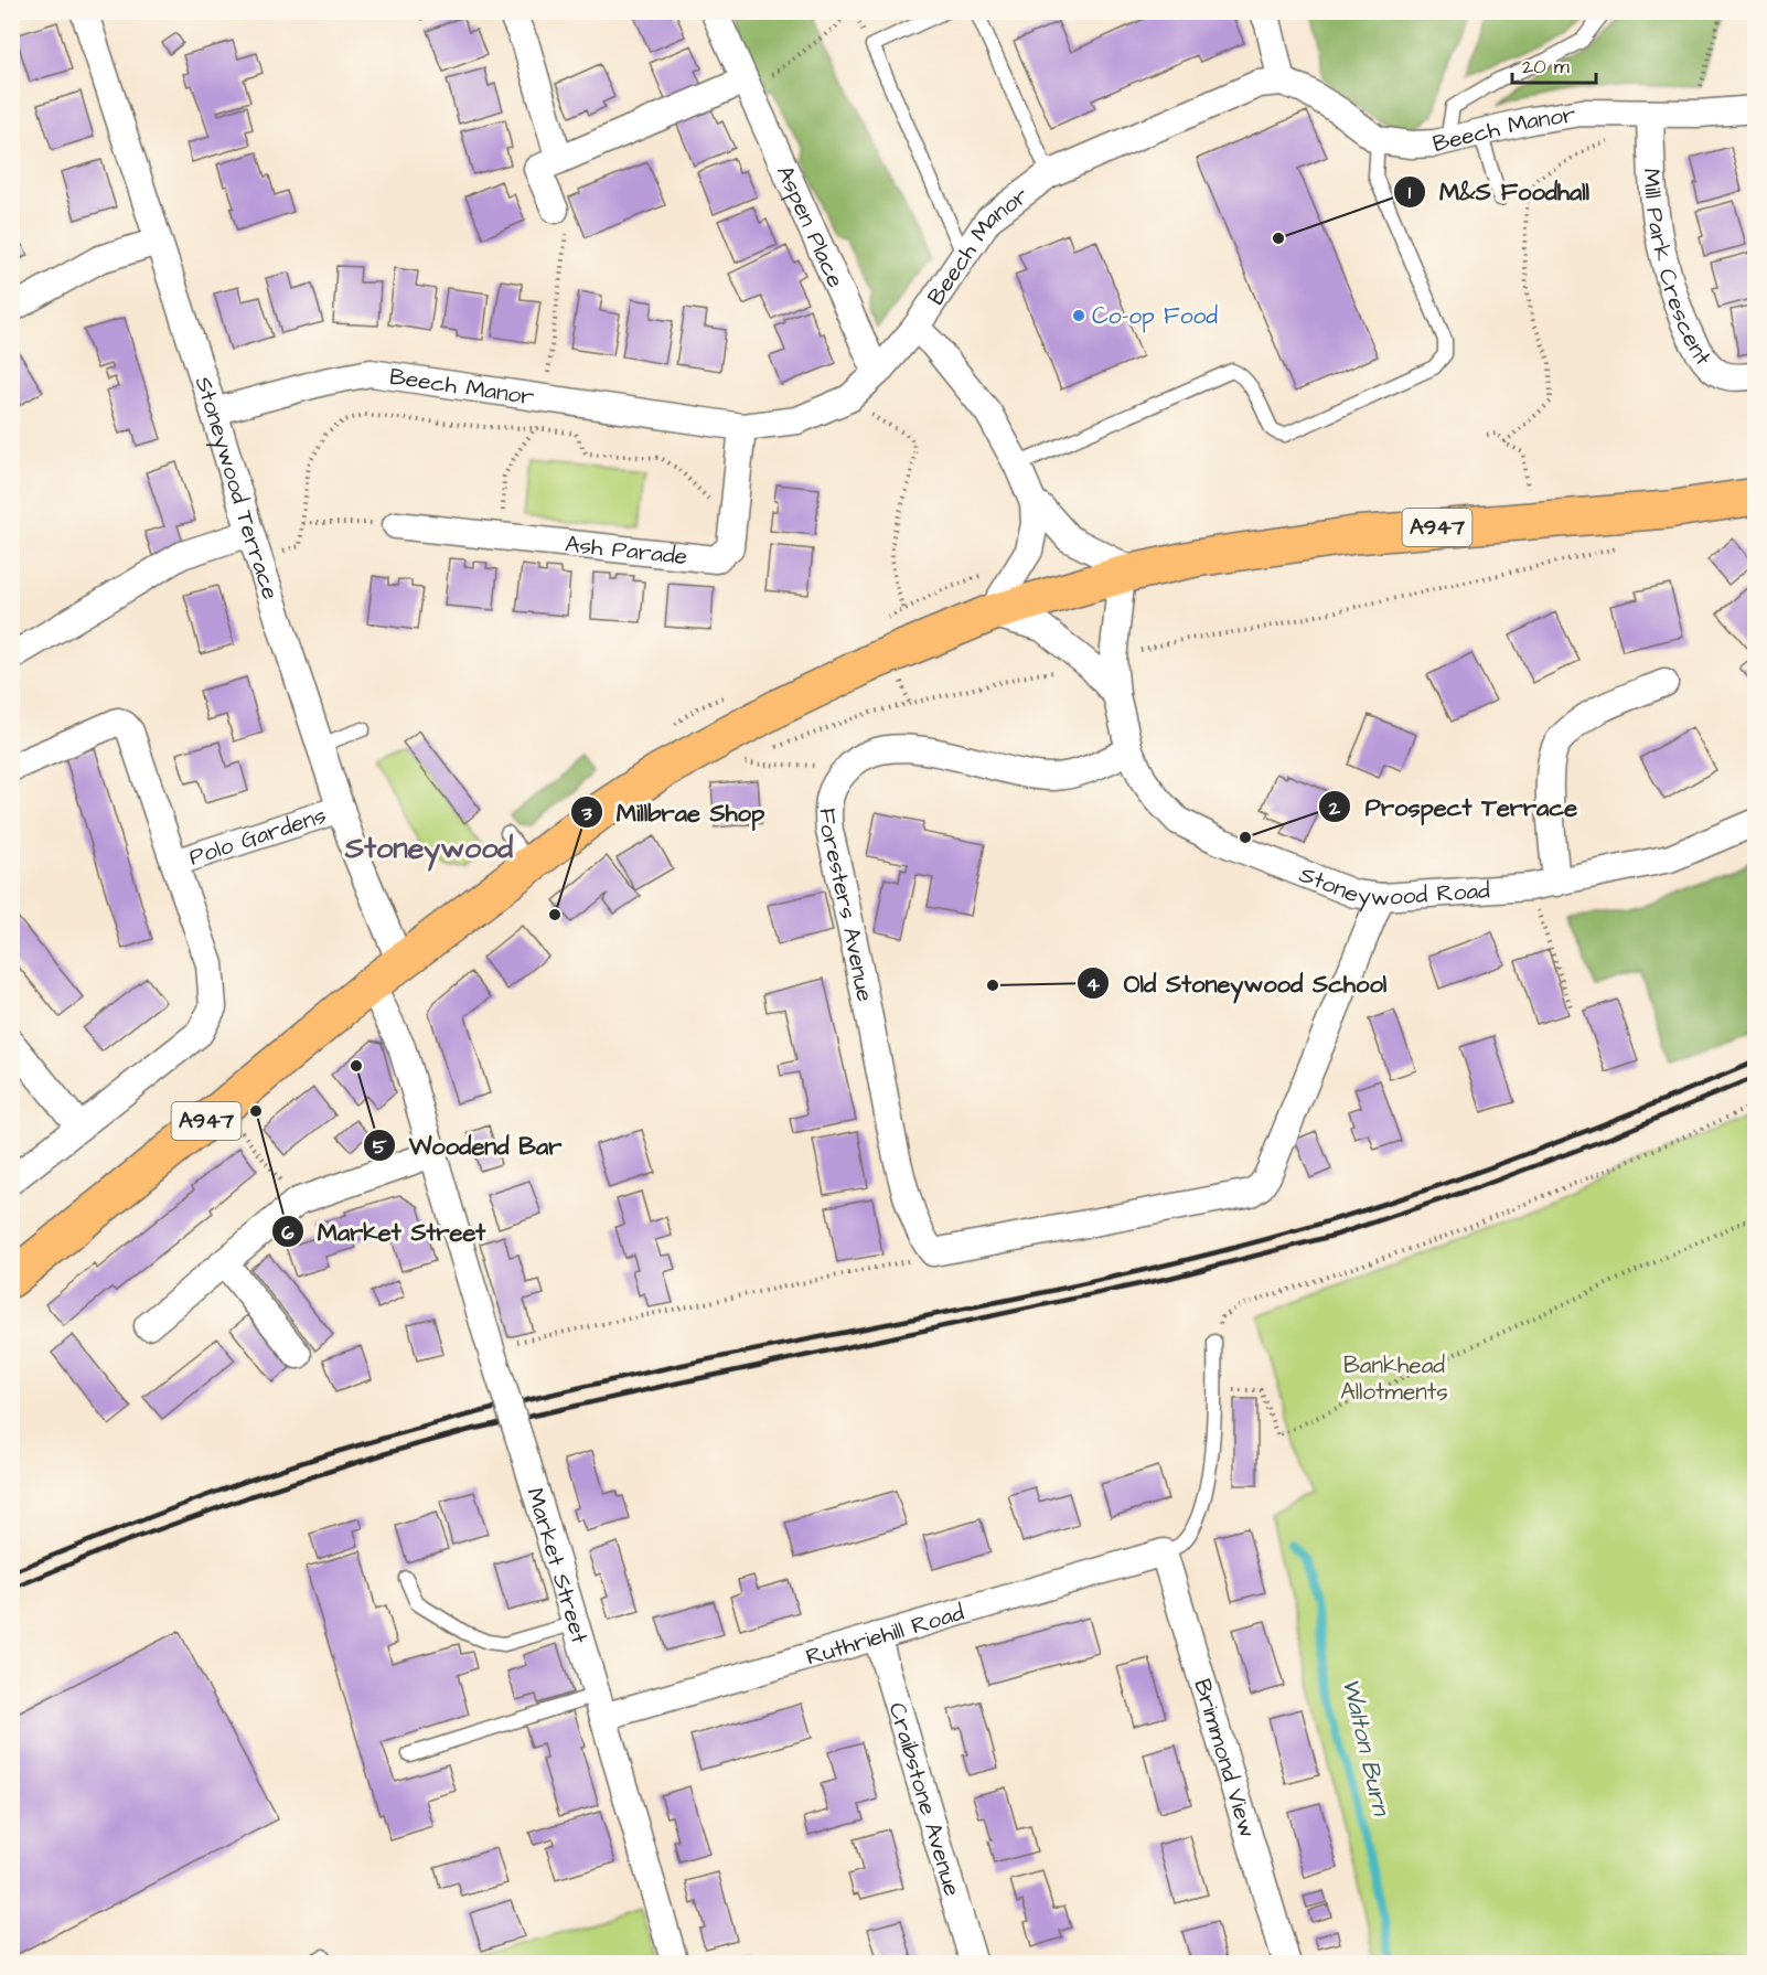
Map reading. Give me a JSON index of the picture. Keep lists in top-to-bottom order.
{
  "streets": {
    "main road": ["A947"],
    "street": [
      "Beech Manor",
      "Aspen Place",
      "Mill Park Crescent",
      "Stoneywood Terrace",
      "Ash Parade",
      "Polo Gardens",
      "Stoneywood Road",
      "Foresters Avenue",
      "Market Street",
      "Ruthriehill Road",
      "Brimmond View",
      "Craibstone Avenue"
    ]
  },
  "crossings": [
    ["Beech Manor", "Aspen Place"],
    ["Beech Manor", "Mill Park Crescent"],
    ["Beech Manor", "Stoneywood Terrace"],
    ["Beech Manor", "Ash Parade"],
    ["Stoneywood Terrace", "A947"],
    ["Stoneywood Terrace", "Polo Gardens"],
    ["A947", "Stoneywood Road"],
    ["A947", "Market Street"],
    ["Stoneywood Road", "Foresters Avenue"],
    ["Market Street", "Ruthriehill Road"],
    ["Ruthriehill Road", "Brimmond View"],
    ["Ruthriehill Road", "Craibstone Avenue"]
  ],
  "districts": ["Stoneywood"],
  "water": ["Walton Burn"],
  "parks": ["Bankhead Allotments"],
  "places": [
    "M&S Foodhall",
    "Co-op Food",
    "Prospect Terrace",
    "Millbrae Shop",
    "Old Stoneywood School",
    "Woodend Bar",
    "Market Street"
  ],
  "scale_bar": "20 m"
}
